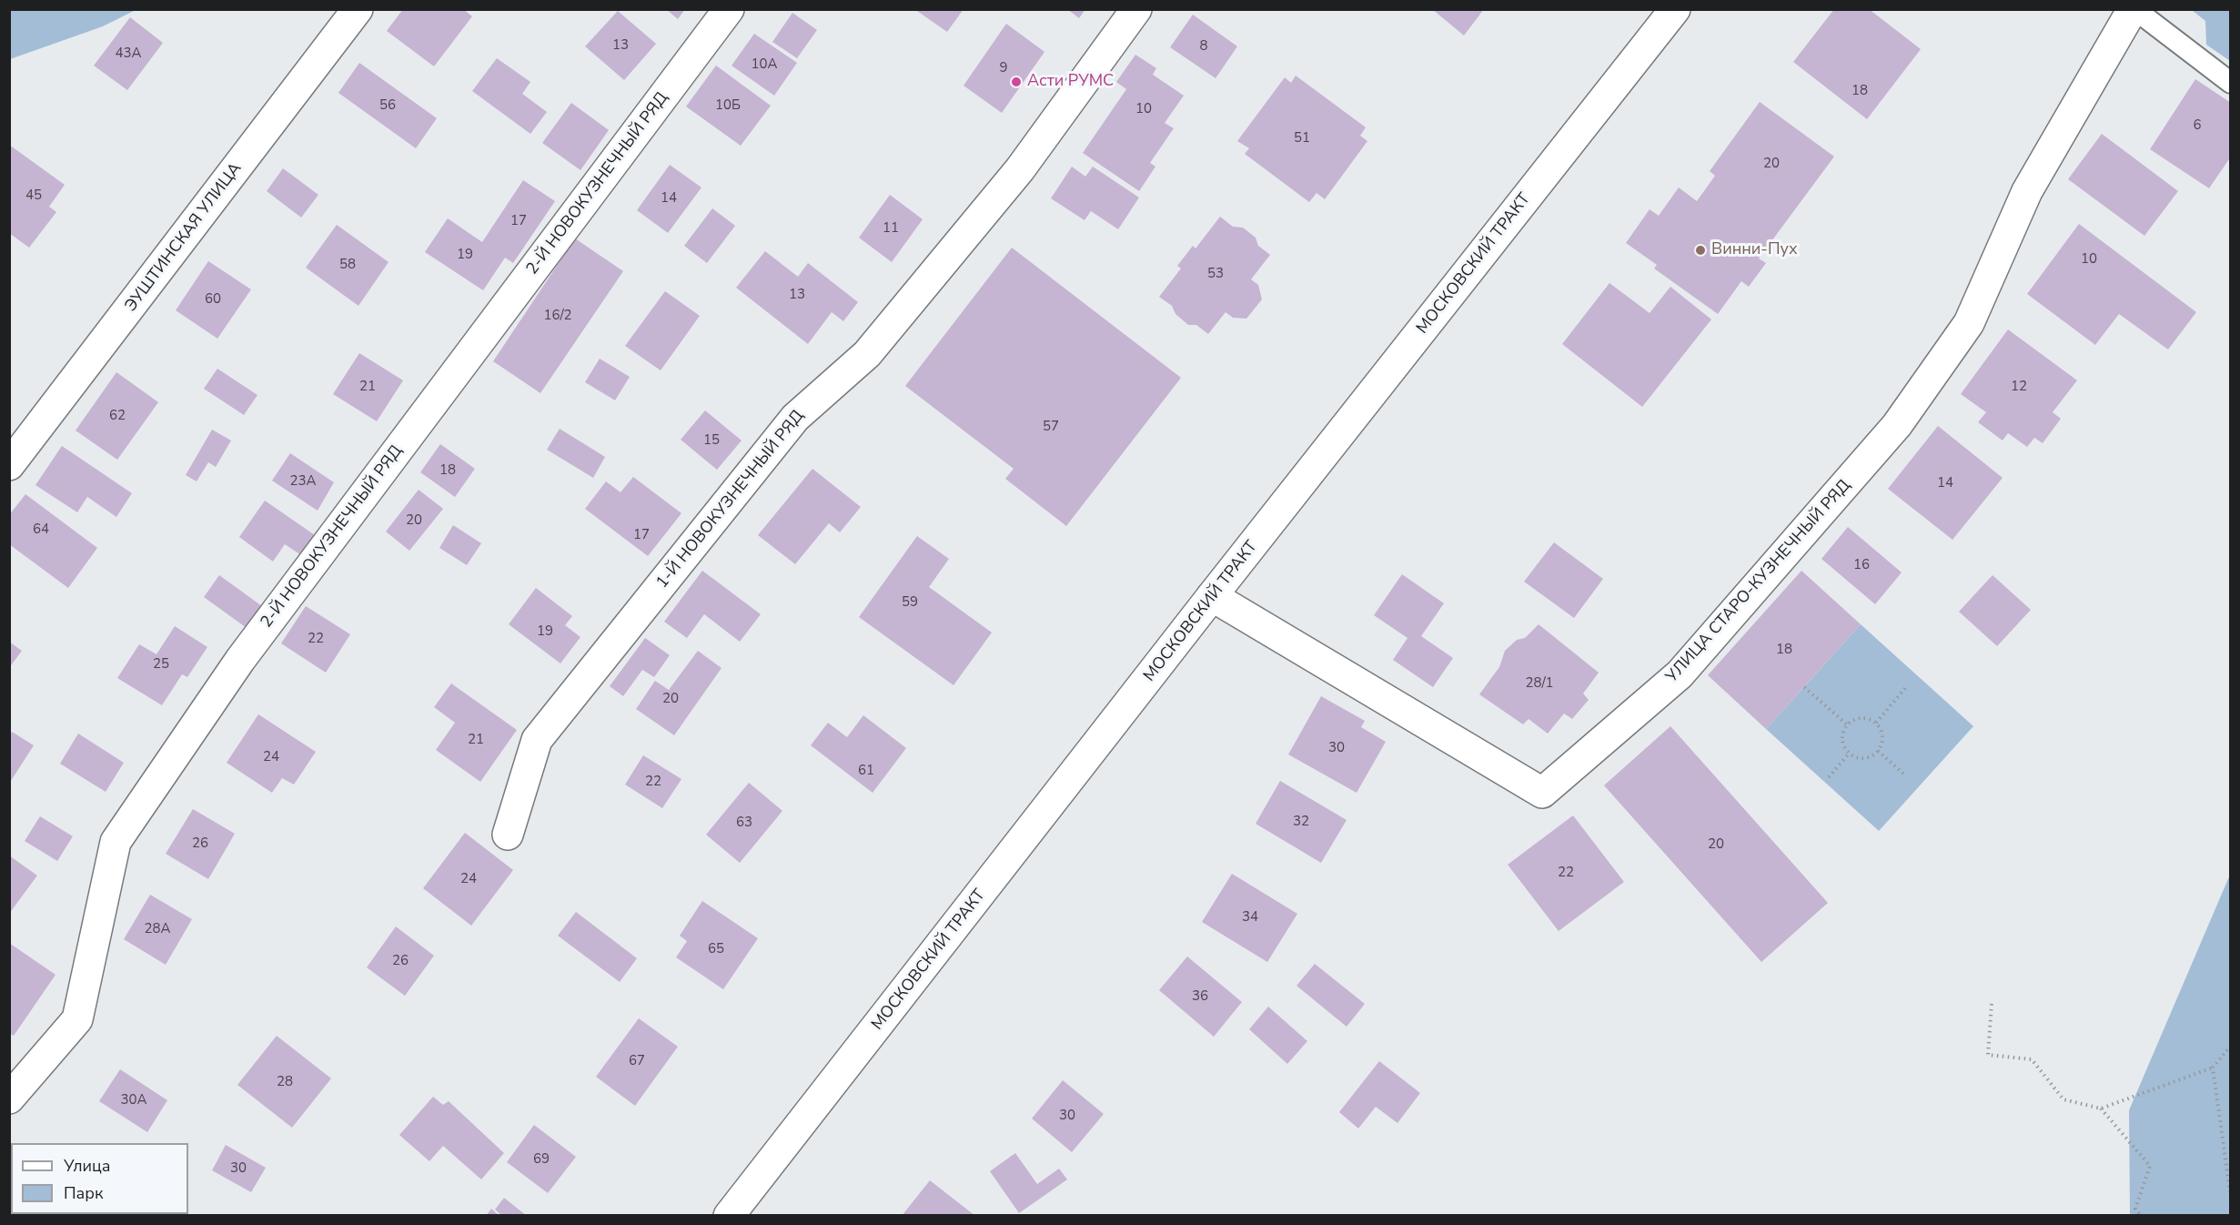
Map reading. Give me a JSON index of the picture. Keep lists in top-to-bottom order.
{
  "streets": {
    "street": [
      "2-Й НОВОКУЗНЕЧНЫЙ РЯД",
      "ЭУШТИНСКАЯ УЛИЦА",
      "МОСКОВСКИЙ ТРАКТ",
      "1-Й НОВОКУЗНЕЧНЫЙ РЯД",
      "УЛИЦА СТАРО-КУЗНЕЧНЫЙ РЯД"
    ]
  },
  "crossings": [
    ["МОСКОВСКИЙ ТРАКТ", "УЛИЦА СТАРО-КУЗНЕЧНЫЙ РЯД"]
  ],
  "places": ["Асти РУМС", "Винни-Пух"],
  "house_numbers": [
    "13",
    "8",
    "43А",
    "10А",
    "9",
    "18",
    "56",
    "10Б",
    "10",
    "6",
    "51",
    "20",
    "45",
    "14",
    "17",
    "11",
    "19",
    "10",
    "58",
    "53",
    "13",
    "60",
    "16/2",
    "21",
    "12",
    "62",
    "57",
    "15",
    "18",
    "23А",
    "14",
    "20",
    "64",
    "17",
    "16",
    "59",
    "19",
    "22",
    "18",
    "25",
    "28/1",
    "20",
    "21",
    "30",
    "24",
    "61",
    "22",
    "32",
    "63",
    "26",
    "20",
    "22",
    "24",
    "34",
    "28А",
    "65",
    "26",
    "36",
    "67",
    "28",
    "30А",
    "30",
    "69",
    "30"
  ],
  "legend": ["Улица", "Парк"]
}
